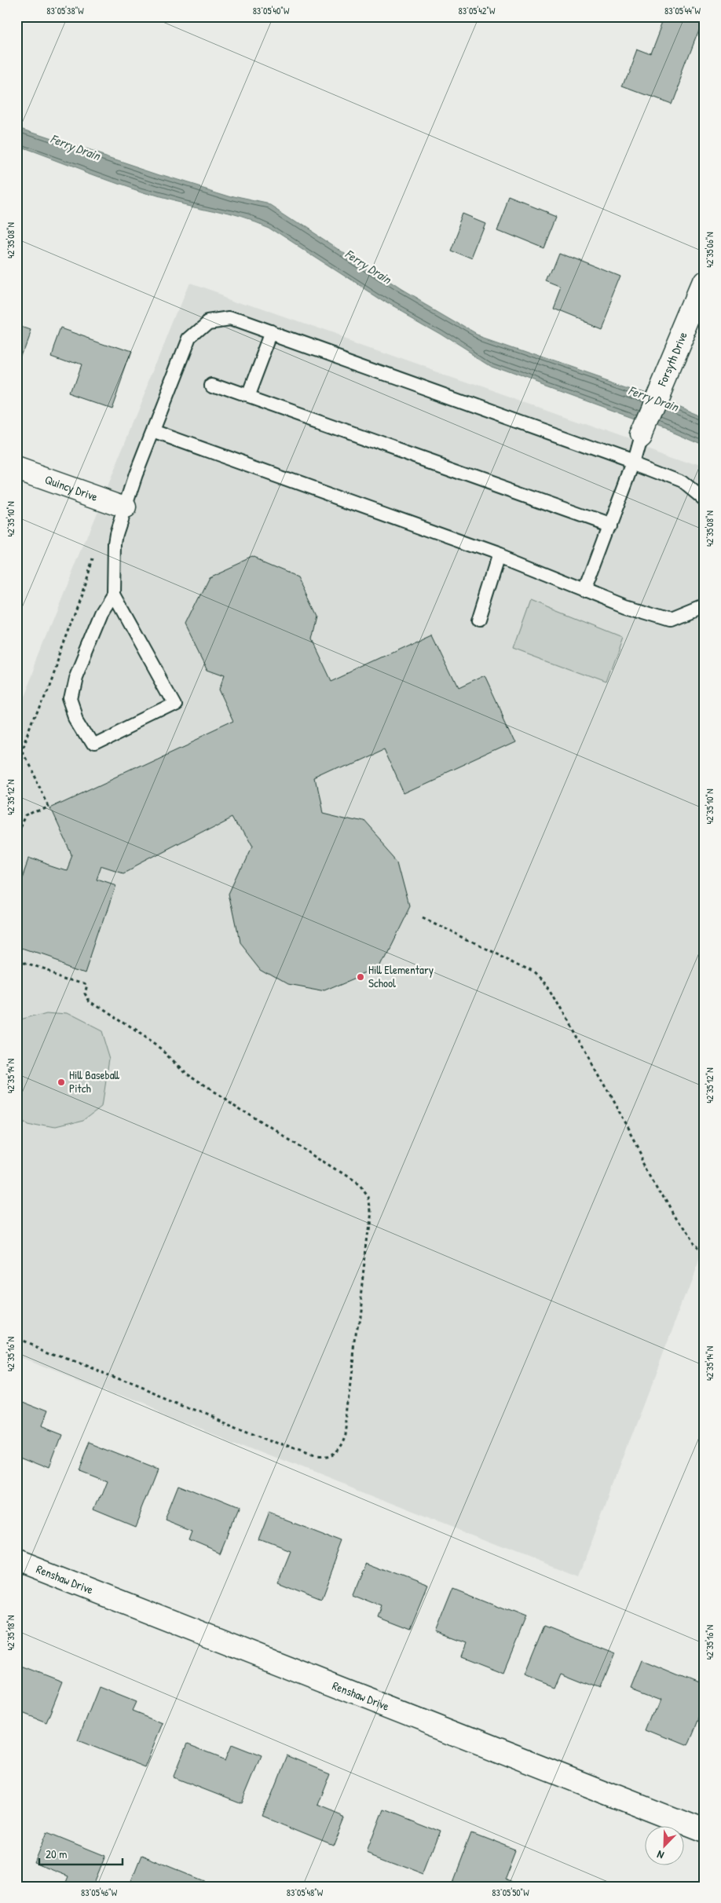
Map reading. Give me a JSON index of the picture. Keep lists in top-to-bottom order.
{
  "streets": {
    "street": ["Forsyth Drive", "Quincy Drive", "Renshaw Drive"]
  },
  "water": ["Ferry Drain"],
  "places": ["Hill Elementary School", "Hill Baseball Pitch"],
  "scale_bar": "20 m",
  "north": "bottom left",
  "coordinates": [
    "83°05'38\"W",
    "83°05'40\"W",
    "83°05'42\"W",
    "83°05'44\"W",
    "42°35'08\"N",
    "42°35'06\"N",
    "42°35'10\"N",
    "42°35'12\"N",
    "42°35'14\"N",
    "42°35'16\"N",
    "42°35'18\"N",
    "83°05'46\"W",
    "83°05'48\"W",
    "83°05'50\"W"
  ]
}
